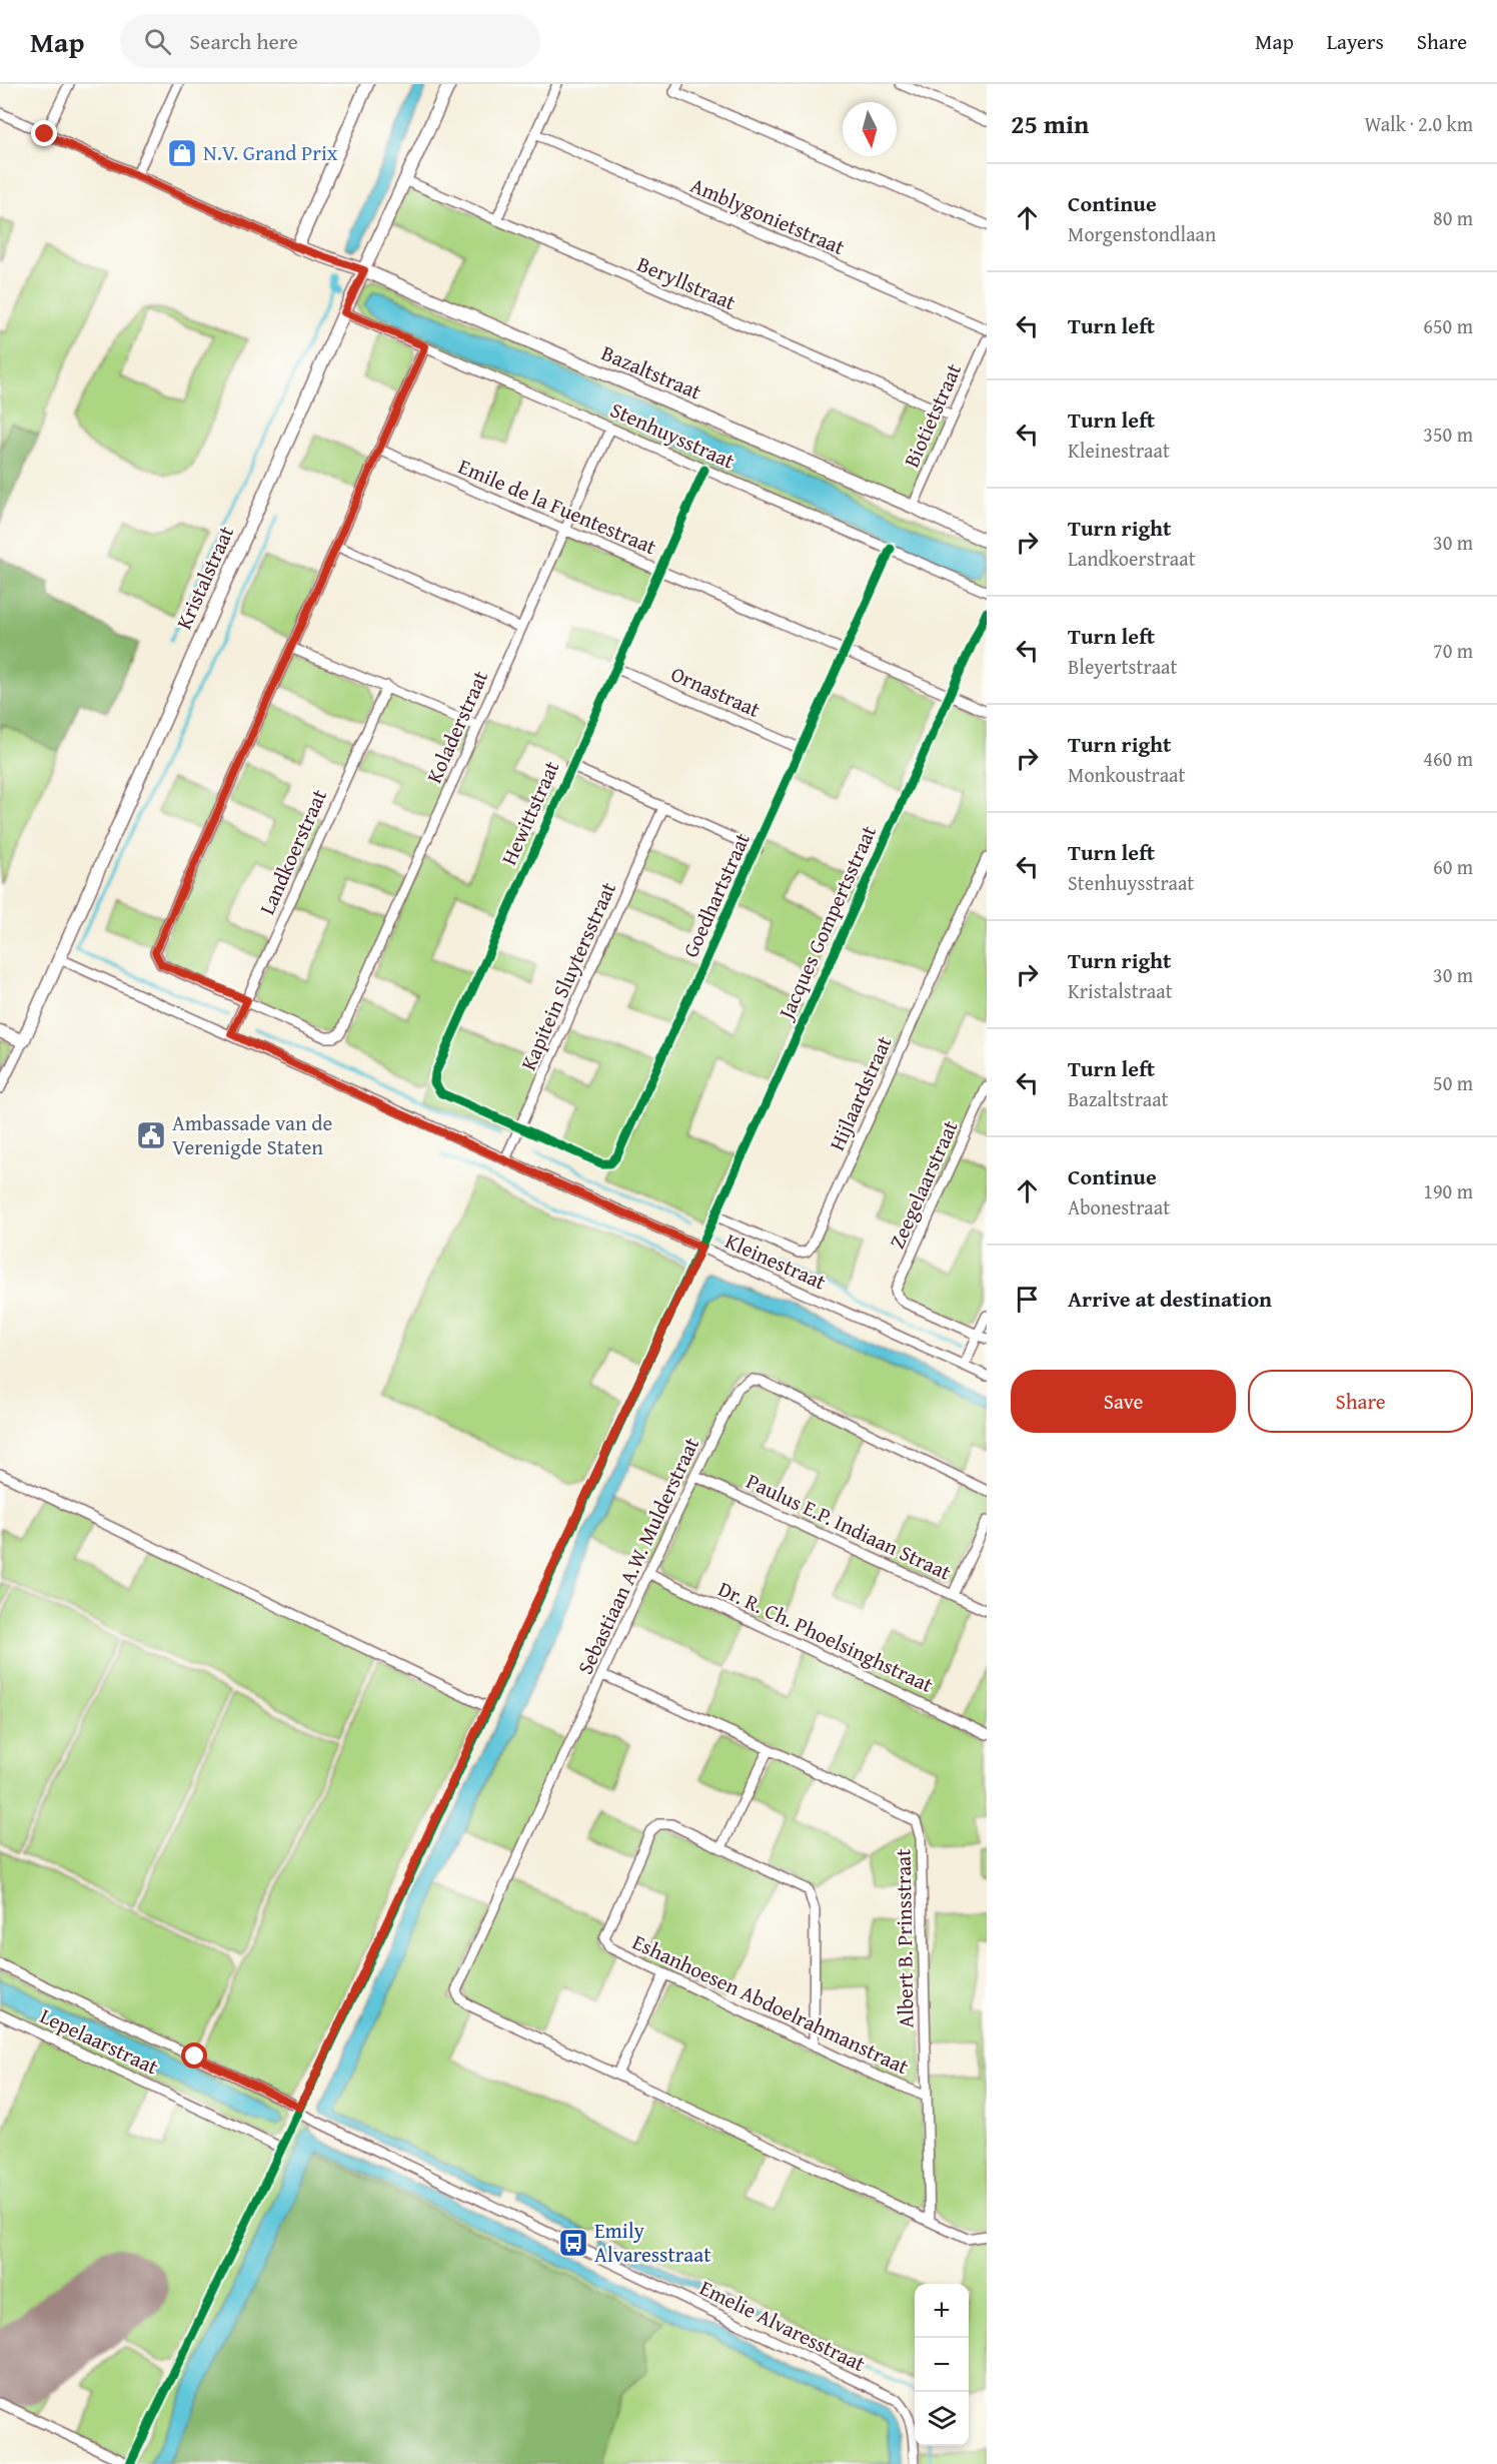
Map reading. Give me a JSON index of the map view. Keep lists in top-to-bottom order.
{
  "streets": {
    "street": [
      "Amblygonietstraat",
      "Beryllstraat",
      "Bazaltstraat",
      "Biotietstraat",
      "Stenhuysstraat",
      "Emile de la Fuentestraat",
      "Kristalstraat",
      "Ornastraat",
      "Koladerstraat",
      "Hewittstraat",
      "Landkoerstraat",
      "Goedhartstraat",
      "Jacques Gompertsstraat",
      "Kapitein Sluytersstraat",
      "Hijlaardstraat",
      "Zeegelaarstraat",
      "Kleinestraat",
      "Paulus E.P. Indiaan Straat",
      "Sebastiaan A.W. Mulderstraat",
      "Dr. R. Ch. Phoelsinghstraat",
      "Albert B. Prinsstraat",
      "Eshanhoesen Abdoelrahmanstraat",
      "Lepelaarstraat",
      "Emelie Alvaresstraat"
    ]
  },
  "crossings": [
    ["Beryllstraat", "Biotietstraat"],
    ["Beryllstraat", "Kristalstraat"],
    ["Bazaltstraat", "Biotietstraat"],
    ["Bazaltstraat", "Kristalstraat"],
    ["Stenhuysstraat", "Kristalstraat"],
    ["Stenhuysstraat", "Koladerstraat"],
    ["Stenhuysstraat", "Hewittstraat"],
    ["Stenhuysstraat", "Goedhartstraat"],
    ["Emile de la Fuentestraat", "Koladerstraat"],
    ["Emile de la Fuentestraat", "Hewittstraat"],
    ["Emile de la Fuentestraat", "Goedhartstraat"],
    ["Emile de la Fuentestraat", "Jacques Gompertsstraat"],
    ["Kristalstraat", "Kleinestraat"],
    ["Ornastraat", "Hewittstraat"],
    ["Ornastraat", "Goedhartstraat"],
    ["Koladerstraat", "Landkoerstraat"],
    ["Hewittstraat", "Goedhartstraat"],
    ["Hewittstraat", "Kapitein Sluytersstraat"],
    ["Landkoerstraat", "Kleinestraat"],
    ["Goedhartstraat", "Kapitein Sluytersstraat"],
    ["Jacques Gompertsstraat", "Hijlaardstraat"],
    ["Jacques Gompertsstraat", "Kleinestraat"],
    ["Jacques Gompertsstraat", "Lepelaarstraat"],
    ["Jacques Gompertsstraat", "Emelie Alvaresstraat"],
    ["Kapitein Sluytersstraat", "Kleinestraat"],
    ["Paulus E.P. Indiaan Straat", "Sebastiaan A.W. Mulderstraat"],
    ["Sebastiaan A.W. Mulderstraat", "Dr. R. Ch. Phoelsinghstraat"],
    ["Sebastiaan A.W. Mulderstraat", "Albert B. Prinsstraat"],
    ["Albert B. Prinsstraat", "Eshanhoesen Abdoelrahmanstraat"]
  ],
  "places": {
    "shop": ["N.V. Grand Prix"],
    "public building": ["Ambassade van de Verenigde Staten"],
    "bus stop": ["Emily Alvaresstraat"]
  },
  "north": "bottom",
  "page": {
    "header": "Map",
    "search": "Search here",
    "nav": ["Map", "Layers", "Share"],
    "heading": ["25 min", "Walk · 2.0 km"],
    "list": [
      ["Continue", "Morgenstondlaan", "80 m"],
      ["Turn left", "650 m"],
      ["Turn left", "Kleinestraat", "350 m"],
      ["Turn right", "Landkoerstraat", "30 m"],
      ["Turn left", "Bleyertstraat", "70 m"],
      ["Turn right", "Monkoustraat", "460 m"],
      ["Turn left", "Stenhuysstraat", "60 m"],
      ["Turn right", "Kristalstraat", "30 m"],
      ["Turn left", "Bazaltstraat", "50 m"],
      ["Continue", "Abonestraat", "190 m"],
      "Arrive at destination"
    ],
    "buttons": ["Save", "Share"],
    "map_buttons": ["+", "−"]
  }
}
